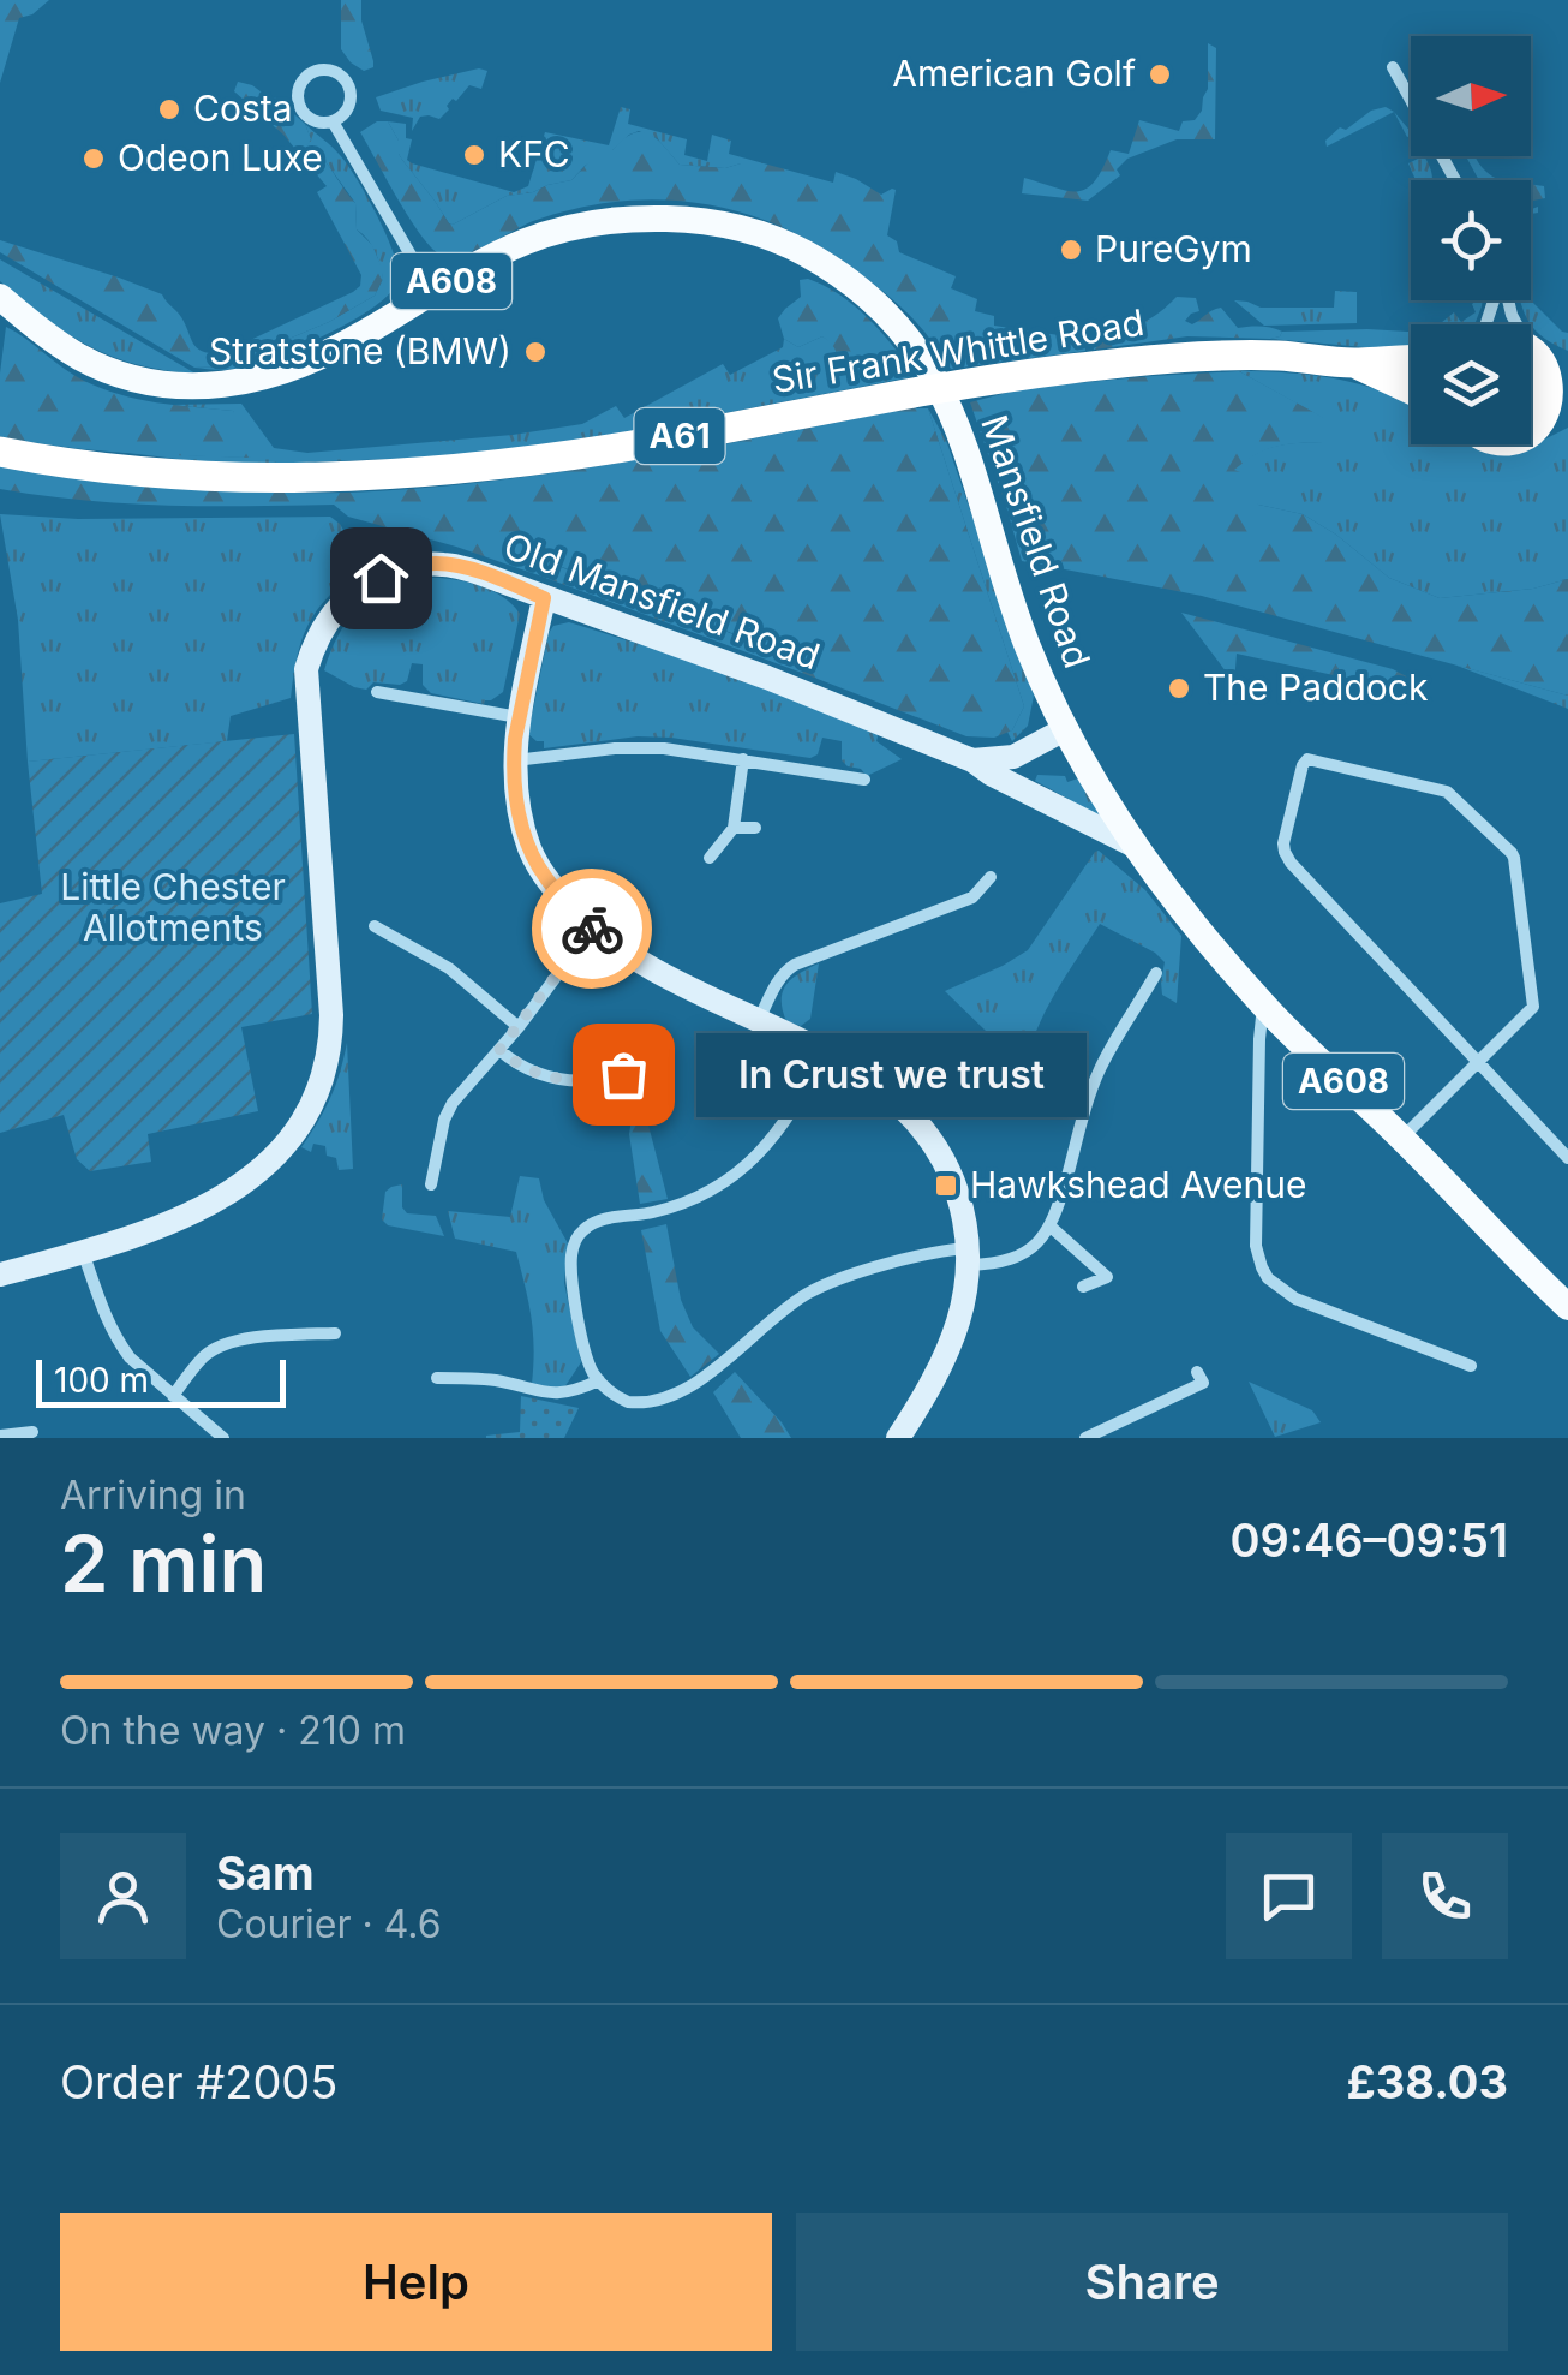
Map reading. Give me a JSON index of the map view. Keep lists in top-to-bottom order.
{
  "streets": {
    "highway": ["Sir Frank Whittle Road", "A61"],
    "main road": ["A608", "Mansfield Road"],
    "street": ["Old Mansfield Road"]
  },
  "crossings": [
    ["Mansfield Road", "Old Mansfield Road"]
  ],
  "parks": ["Little Chester Allotments"],
  "places": {
    "other": [
      "American Golf",
      "Costa",
      "KFC",
      "Odeon Luxe",
      "PureGym",
      "Stratstone (BMW)",
      "The Paddock",
      "In Crust we trust"
    ],
    "transit": ["Hawkshead Avenue"]
  },
  "scale_bar": "100 m",
  "north": "right",
  "page": {
    "bubble": "In Crust we trust",
    "scale": "100 m",
    "heading": ["2 min", "Arriving in", "09:46–09:51"],
    "panel": [
      "Sam",
      "Courier · 4.6",
      "Order #2005",
      "£38.03"
    ],
    "bar": "On the way · 210 m",
    "buttons": ["Help", "Share"]
  }
}
